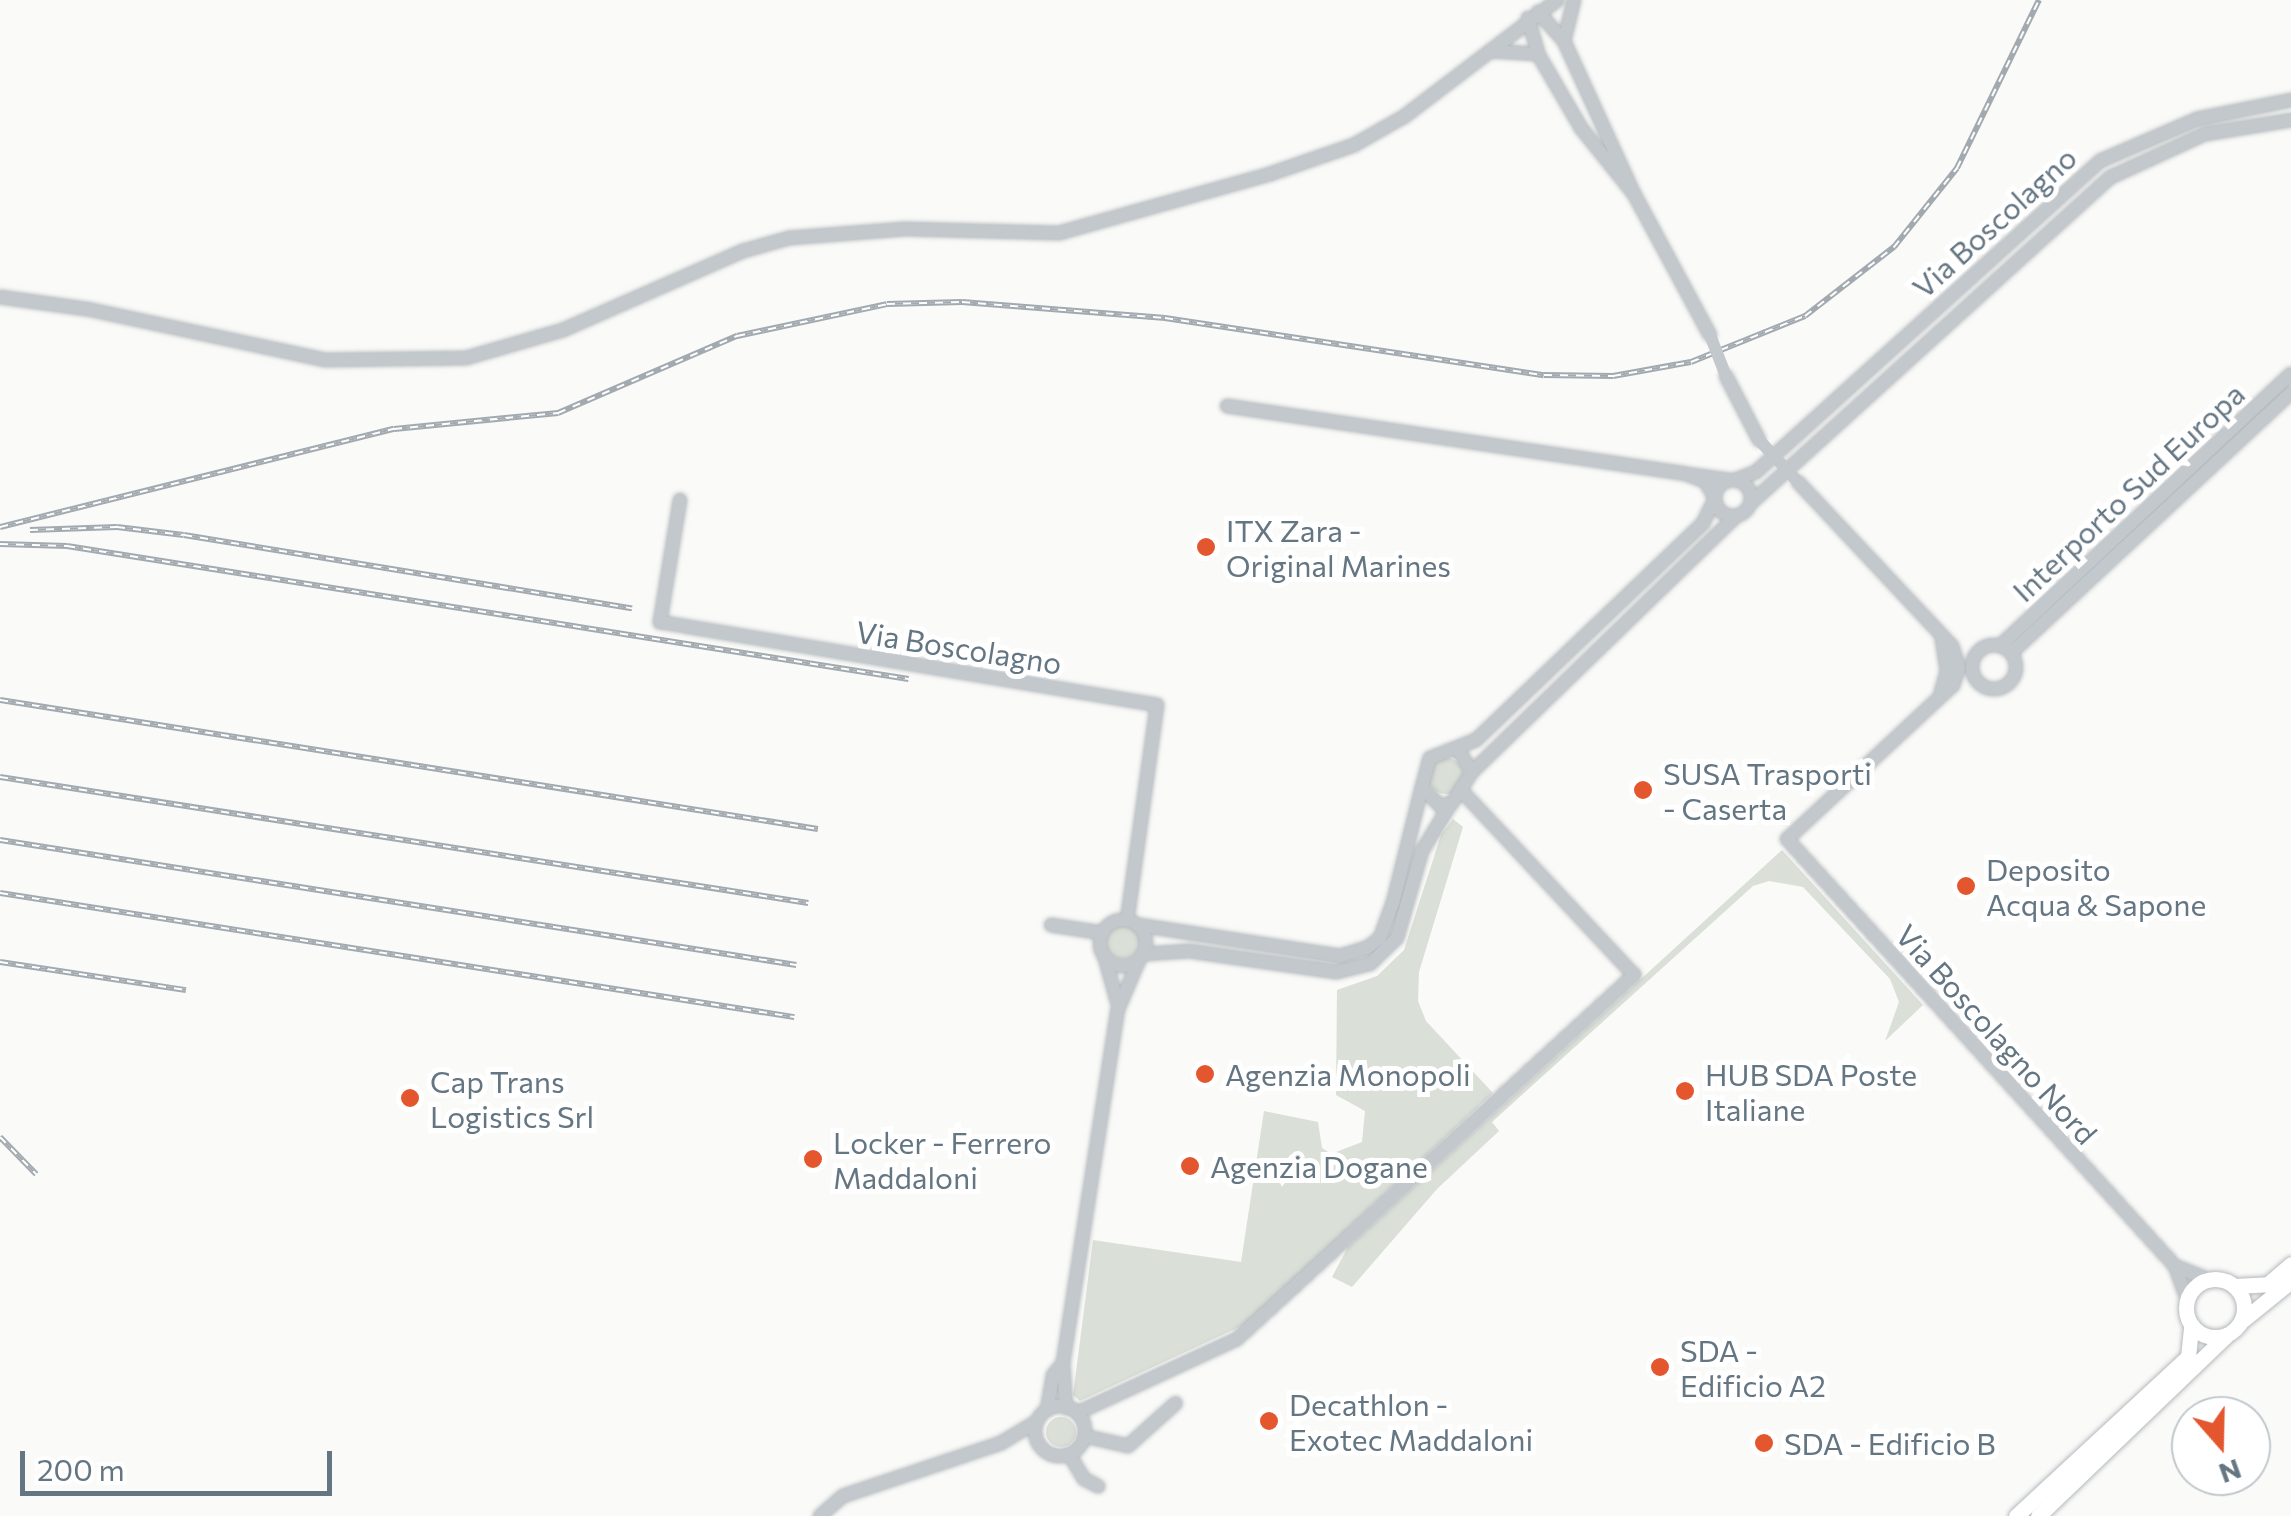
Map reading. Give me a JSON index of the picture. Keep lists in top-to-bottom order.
{
  "streets": {
    "street": ["Via Boscolagno", "Interporto Sud Europa", "Via Boscolagno Nord"]
  },
  "places": [
    "ITX Zara - Original Marines",
    "SUSA Trasporti - Caserta",
    "Deposito Acqua & Sapone",
    "Agenzia Monopoli",
    "HUB SDA Poste Italiane",
    "Cap Trans Logistics Srl",
    "Locker - Ferrero Maddaloni",
    "Agenzia Dogane",
    "SDA - Edificio A2",
    "Decathlon - Exotec Maddaloni",
    "SDA - Edificio B"
  ],
  "scale_bar": "200 m",
  "north": "bottom"
}
